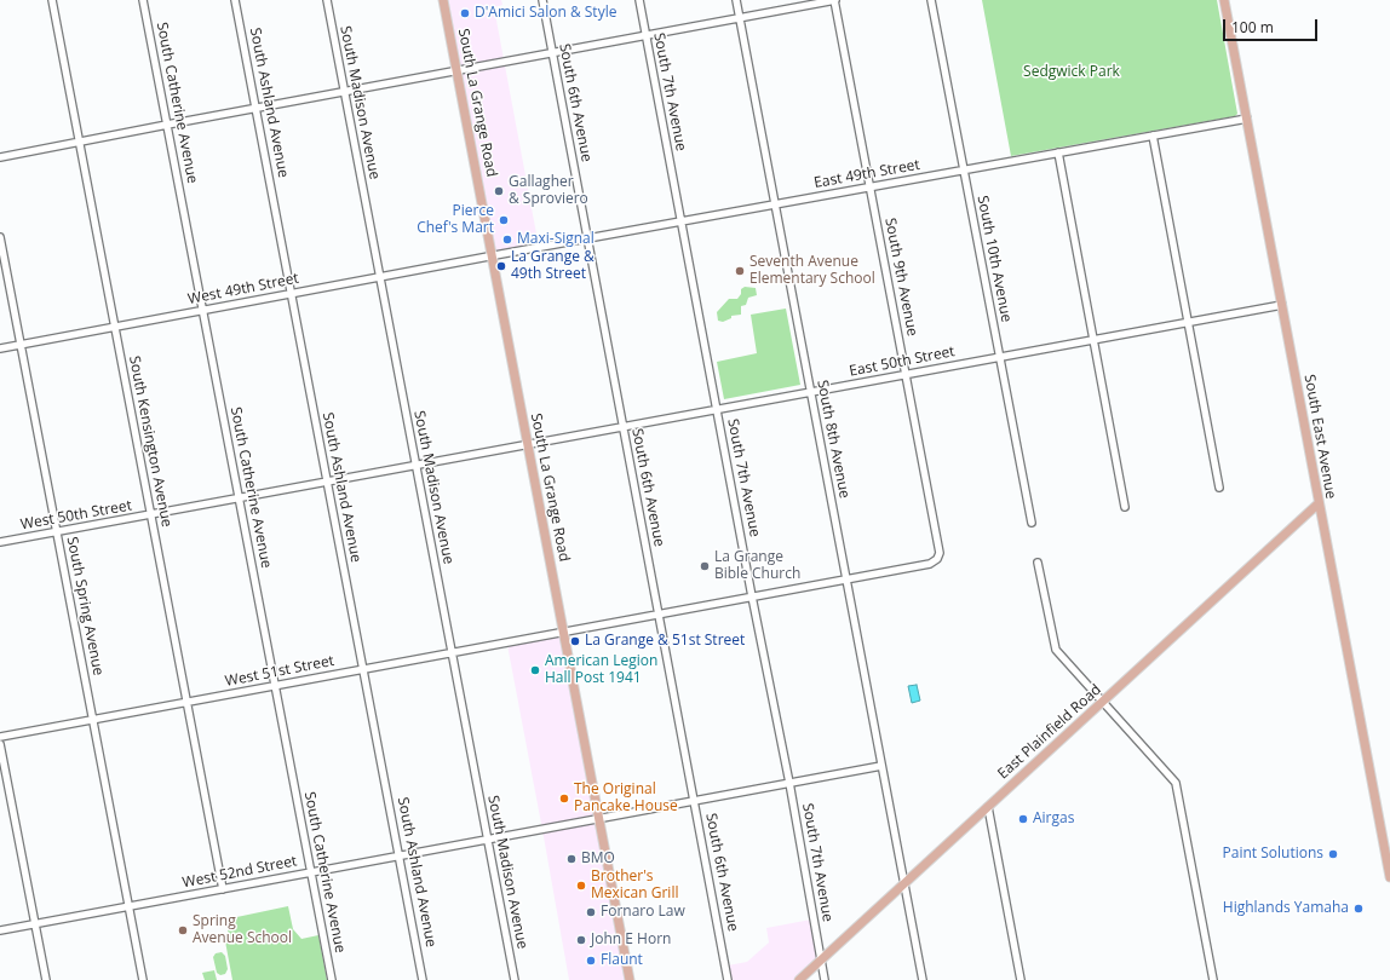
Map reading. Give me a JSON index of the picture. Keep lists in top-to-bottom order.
{
  "streets": {
    "main road": ["South La Grange Road", "South East Avenue", "East Plainfield Road"],
    "street": [
      "South 7th Avenue",
      "South Catherine Avenue",
      "South Ashland Avenue",
      "South Madison Avenue",
      "South 6th Avenue",
      "East 49th Street",
      "South 10th Avenue",
      "South 9th Avenue",
      "West 49th Street",
      "East 50th Street",
      "South 8th Avenue",
      "South Kensington Avenue",
      "West 50th Street",
      "South Spring Avenue",
      "West 51st Street",
      "West 52nd Street"
    ]
  },
  "crossings": [
    ["South 7th Avenue", "East 49th Street"],
    ["South 7th Avenue", "East 50th Street"],
    ["South 7th Avenue", "West 51st Street"],
    ["South 7th Avenue", "East Plainfield Road"],
    ["South 7th Avenue", "West 52nd Street"],
    ["South Catherine Avenue", "West 49th Street"],
    ["South Catherine Avenue", "West 50th Street"],
    ["South Catherine Avenue", "West 51st Street"],
    ["South Catherine Avenue", "West 52nd Street"],
    ["South Ashland Avenue", "West 49th Street"],
    ["South Ashland Avenue", "West 50th Street"],
    ["South Ashland Avenue", "West 51st Street"],
    ["South Ashland Avenue", "West 52nd Street"],
    ["South Madison Avenue", "West 49th Street"],
    ["South Madison Avenue", "West 50th Street"],
    ["South Madison Avenue", "West 51st Street"],
    ["South Madison Avenue", "West 52nd Street"],
    ["South La Grange Road", "East 49th Street"],
    ["South La Grange Road", "West 49th Street"],
    ["South La Grange Road", "East 50th Street"],
    ["South La Grange Road", "West 50th Street"],
    ["South La Grange Road", "West 51st Street"],
    ["South La Grange Road", "West 52nd Street"],
    ["South 6th Avenue", "East 49th Street"],
    ["South 6th Avenue", "East 50th Street"],
    ["South 6th Avenue", "West 51st Street"],
    ["South 6th Avenue", "West 52nd Street"],
    ["East 49th Street", "South 10th Avenue"],
    ["East 49th Street", "South 9th Avenue"],
    ["East 49th Street", "West 49th Street"],
    ["East 49th Street", "South East Avenue"],
    ["East 49th Street", "South 8th Avenue"],
    ["South 10th Avenue", "East 50th Street"],
    ["South 9th Avenue", "East 50th Street"],
    ["South 9th Avenue", "West 51st Street"],
    ["West 49th Street", "South Kensington Avenue"],
    ["West 49th Street", "South Spring Avenue"],
    ["East 50th Street", "South East Avenue"],
    ["East 50th Street", "South 8th Avenue"],
    ["East 50th Street", "West 50th Street"],
    ["South East Avenue", "East Plainfield Road"],
    ["South 8th Avenue", "West 51st Street"],
    ["South 8th Avenue", "East Plainfield Road"],
    ["South 8th Avenue", "West 52nd Street"],
    ["South Kensington Avenue", "West 50th Street"],
    ["South Kensington Avenue", "West 51st Street"],
    ["South Kensington Avenue", "West 52nd Street"],
    ["West 50th Street", "South Spring Avenue"],
    ["South Spring Avenue", "West 51st Street"],
    ["South Spring Avenue", "West 52nd Street"]
  ],
  "parks": ["Sedgwick Park"],
  "places": [
    "D'Amici Salon & Style",
    "Gallagher & Sproviero",
    "Pierce Chef's Mart",
    "Maxi-Signal",
    "La Grange & 49th Street",
    "Seventh Avenue Elementary School",
    "La Grange Bible Church",
    "La Grange & 51st Street",
    "American Legion Hall Post 1941",
    "The Original Pancake House",
    "Airgas",
    "Paint Solutions",
    "BMO",
    "Brother's Mexican Grill",
    "Highlands Yamaha",
    "Fornaro Law",
    "Spring Avenue School",
    "John E Horn",
    "Flaunt"
  ],
  "scale_bar": "100 m"
}
